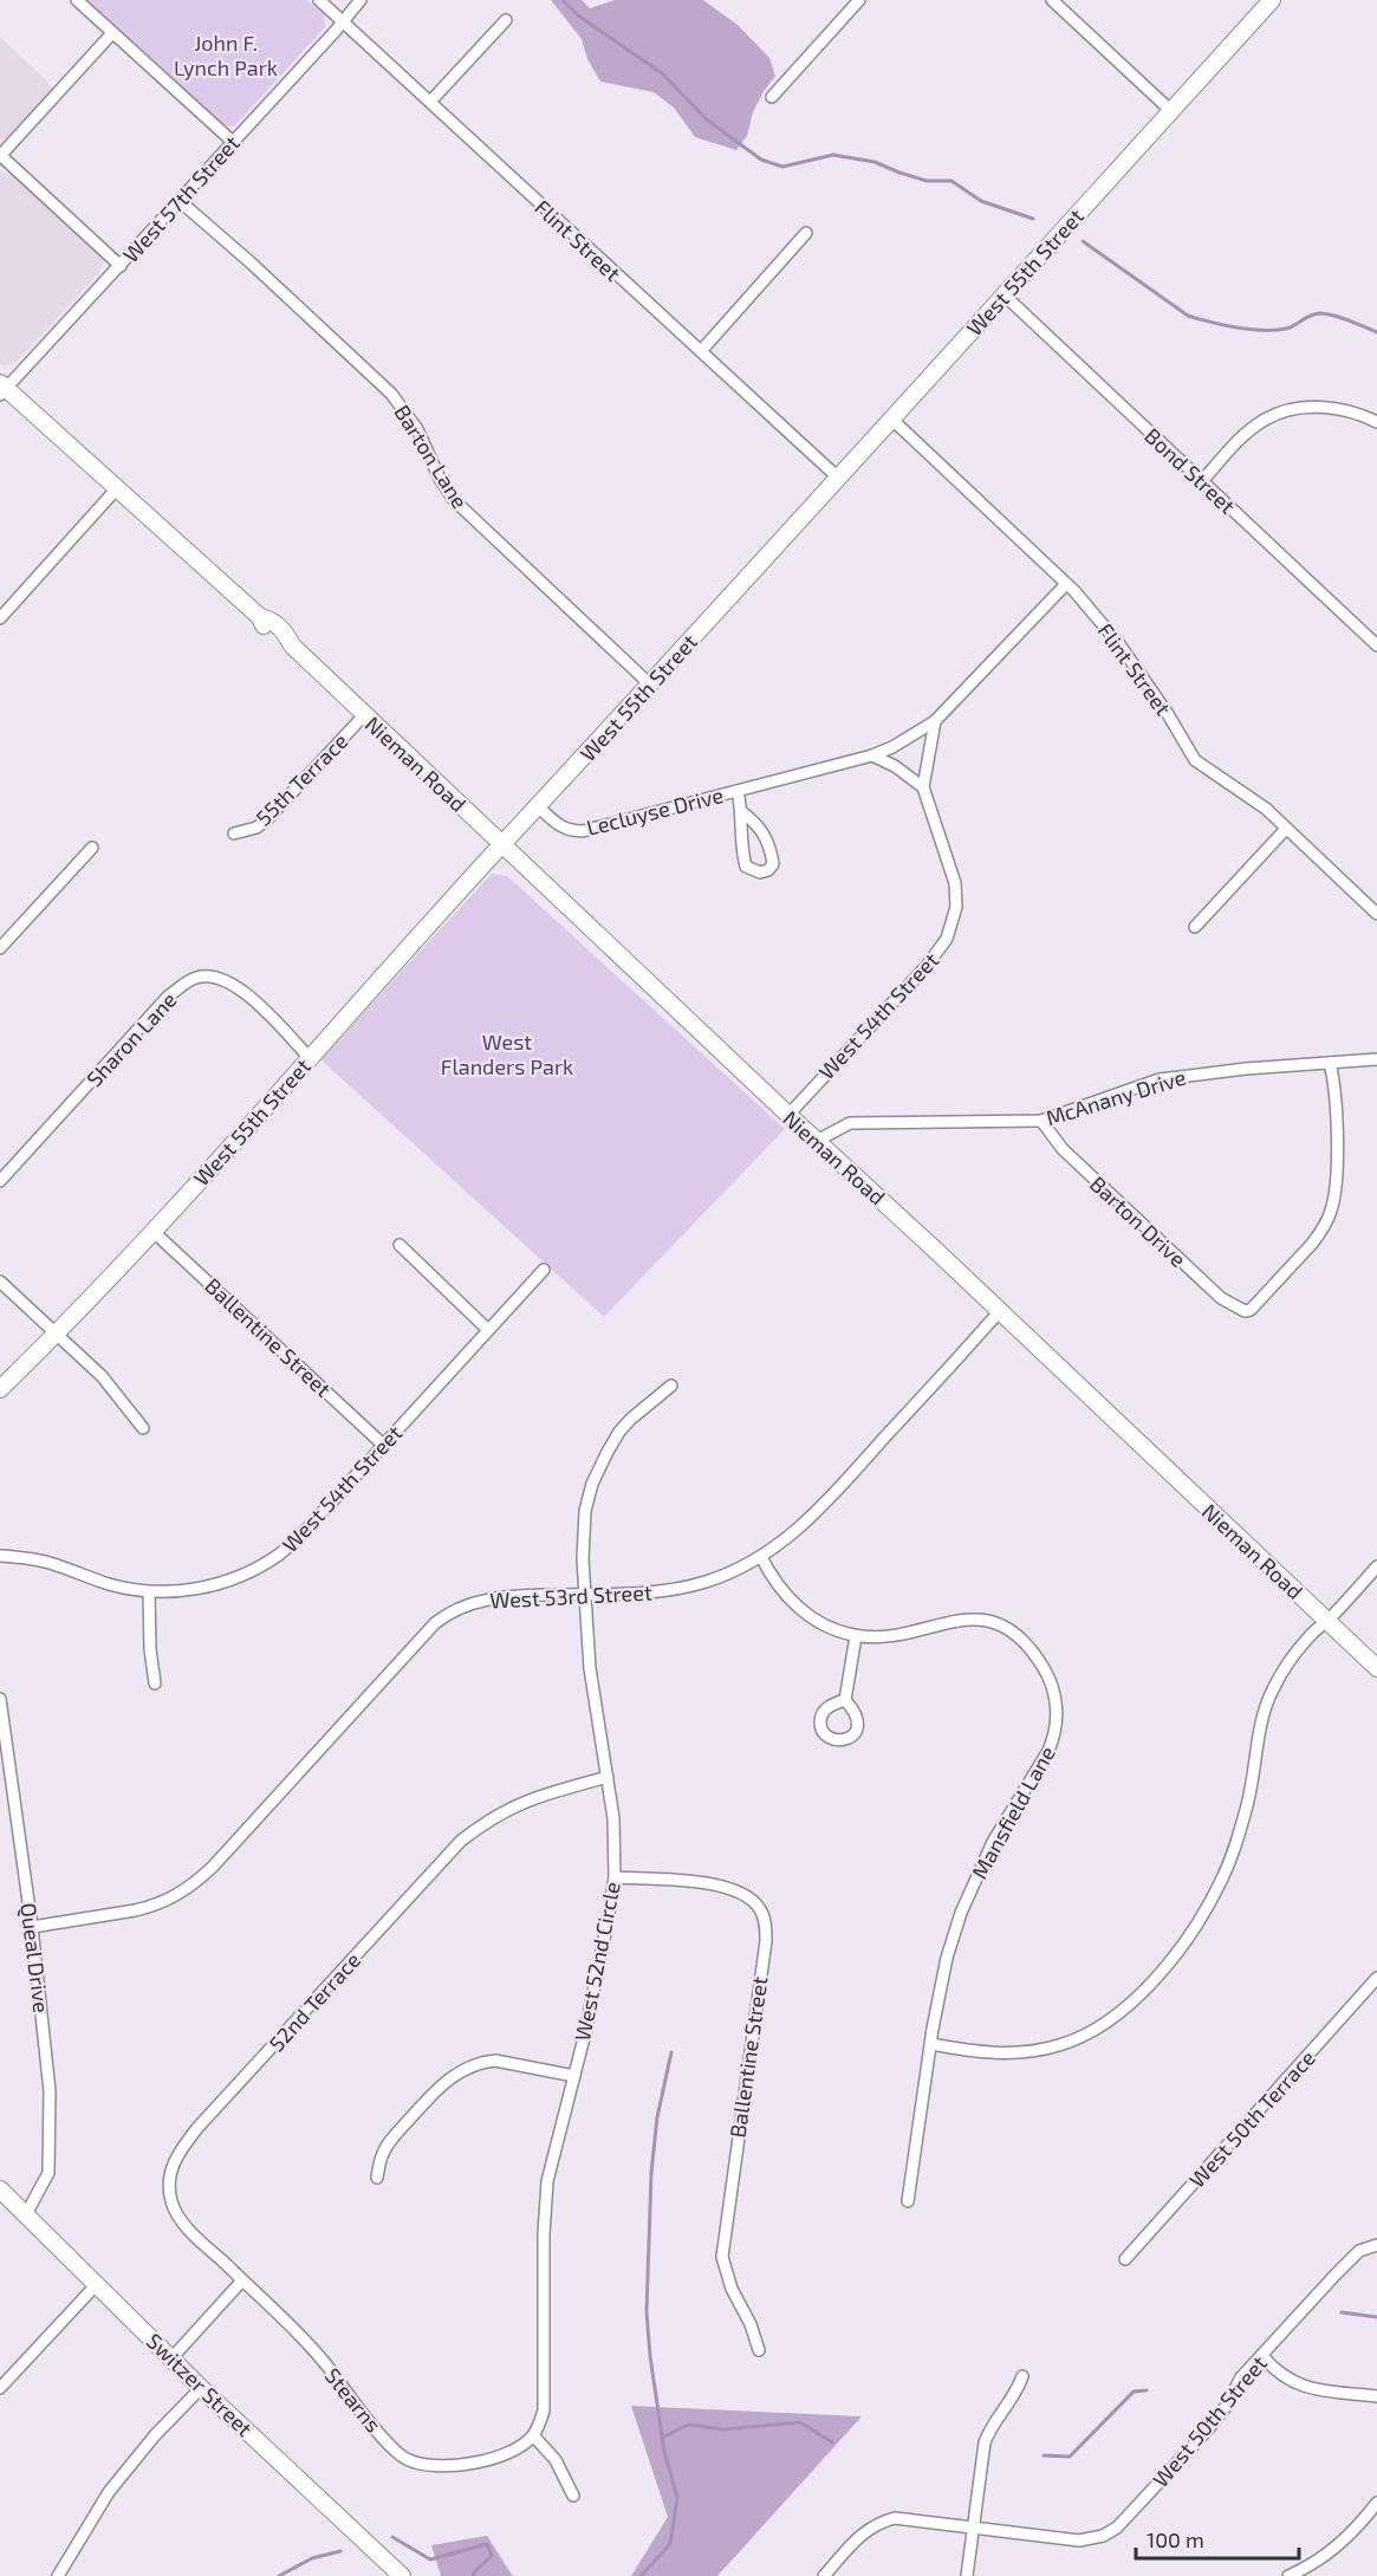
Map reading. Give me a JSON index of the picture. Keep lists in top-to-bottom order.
{
  "streets": {
    "street": [
      "West 57th Street",
      "Flint Street",
      "West 55th Street",
      "Barton Lane",
      "Bond Street",
      "Nieman Road",
      "55th Terrace",
      "Lecluyse Drive",
      "West 54th Street",
      "Sharon Lane",
      "McAnany Drive",
      "Barton Drive",
      "Ballentine Street",
      "West 53rd Street",
      "Mansfield Lane",
      "Queal Drive",
      "West 52nd Circle",
      "52nd Terrace",
      "West 50th Terrace",
      "Switzer Street",
      "Stearns",
      "West 50th Street"
    ]
  },
  "crossings": [
    ["West 57th Street", "Flint Street"],
    ["West 57th Street", "Barton Lane"],
    ["West 57th Street", "Nieman Road"],
    ["Flint Street", "West 55th Street"],
    ["West 55th Street", "Barton Lane"],
    ["West 55th Street", "Bond Street"],
    ["West 55th Street", "Nieman Road"],
    ["West 55th Street", "Lecluyse Drive"],
    ["West 55th Street", "Sharon Lane"],
    ["West 55th Street", "Ballentine Street"],
    ["Nieman Road", "55th Terrace"],
    ["Nieman Road", "West 54th Street"],
    ["Nieman Road", "McAnany Drive"],
    ["Nieman Road", "West 53rd Street"],
    ["Lecluyse Drive", "West 54th Street"],
    ["West 54th Street", "Ballentine Street"],
    ["McAnany Drive", "Barton Drive"],
    ["Ballentine Street", "West 52nd Circle"],
    ["West 53rd Street", "Mansfield Lane"],
    ["West 53rd Street", "Queal Drive"],
    ["West 53rd Street", "West 52nd Circle"],
    ["Queal Drive", "Switzer Street"],
    ["West 52nd Circle", "52nd Terrace"],
    ["West 52nd Circle", "Stearns"],
    ["52nd Terrace", "Stearns"]
  ],
  "parks": ["John F. Lynch Park", "West Flanders Park"],
  "scale_bar": "100 m"
}
